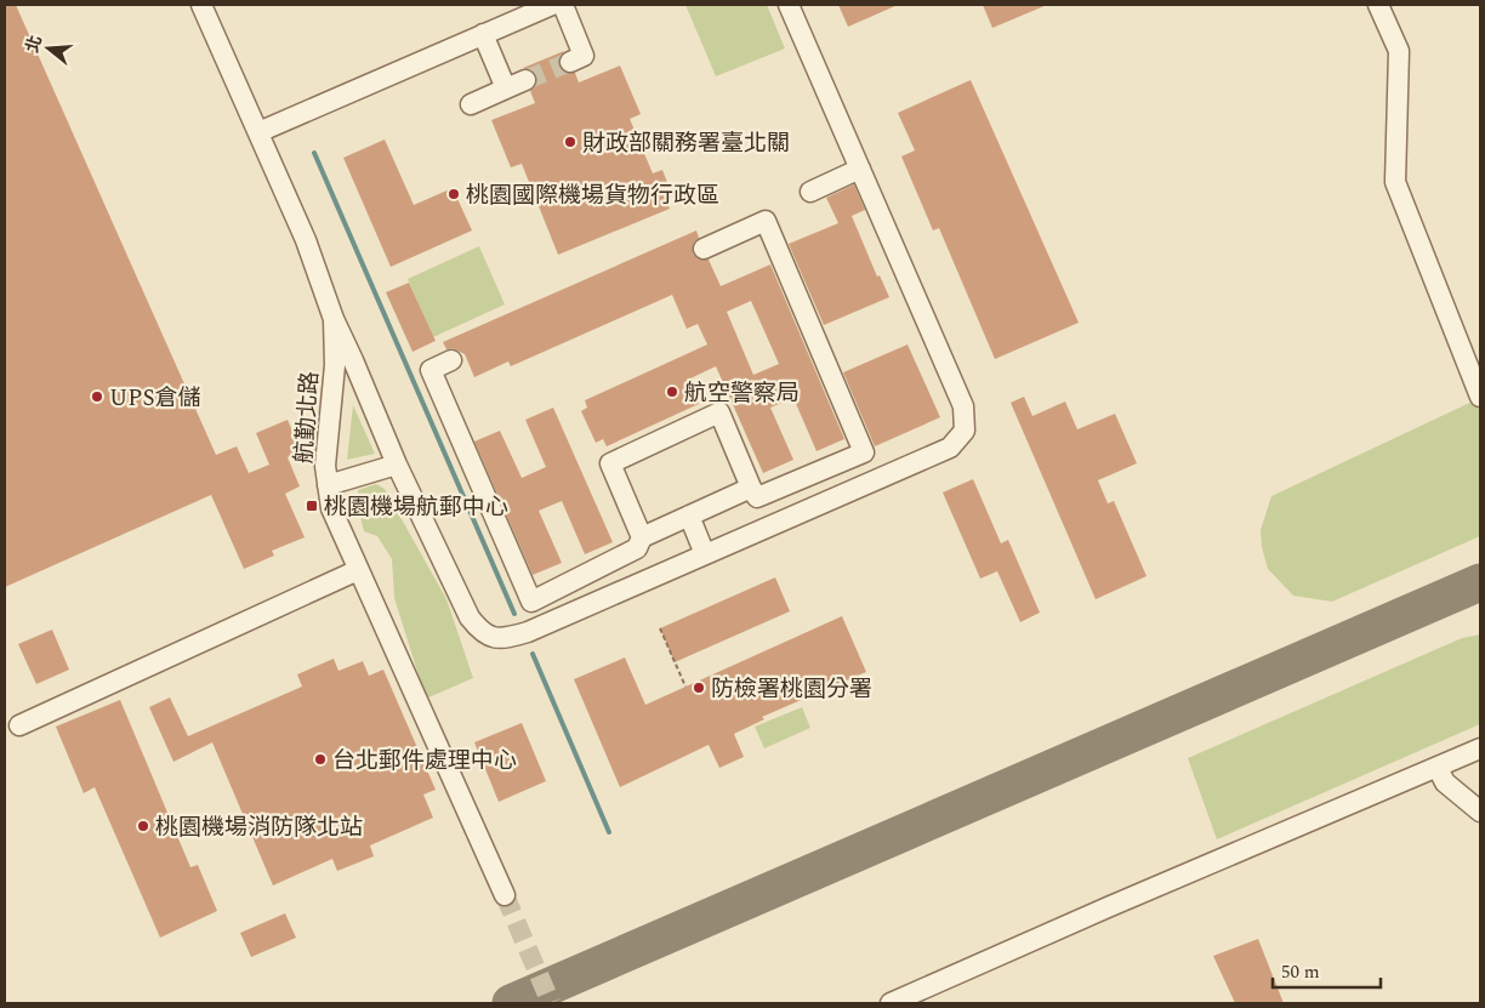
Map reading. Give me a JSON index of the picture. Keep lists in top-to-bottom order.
{
  "streets": {
    "street": ["航勤北路"]
  },
  "places": {
    "other": [
      "財政部關務署臺北關",
      "桃園國際機場貨物行政區",
      "航空警察局",
      "UPS倉儲",
      "防檢署桃園分署",
      "台北郵件處理中心",
      "桃園機場消防隊北站"
    ],
    "transit": ["桃園機場航郵中心"]
  },
  "scale_bar": "50 m",
  "north": "left"
}
